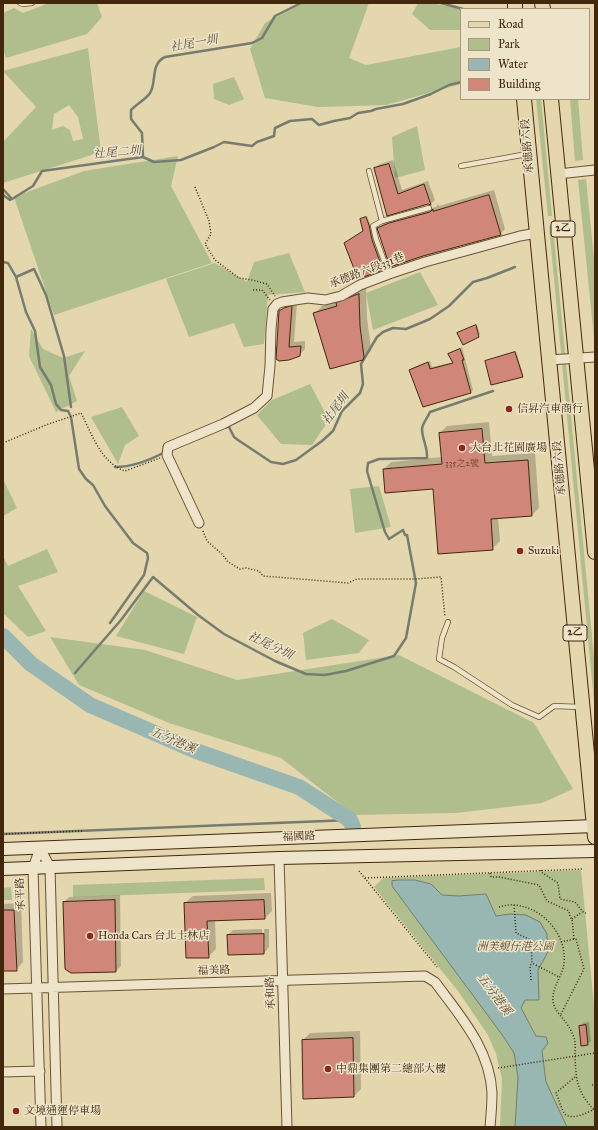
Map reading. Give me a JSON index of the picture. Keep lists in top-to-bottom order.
{
  "streets": {
    "main road": ["承德路六段", "2乙"],
    "street": [
      "承德路六段331巷",
      "福國路",
      "承平路",
      "福美路",
      "承和路"
    ]
  },
  "crossings": [
    ["承德路六段", "承德路六段331巷"],
    ["承德路六段", "福國路"],
    ["福國路", "承平路"],
    ["福國路", "承和路"],
    ["承平路", "福美路"],
    ["福美路", "承和路"]
  ],
  "water": [
    "社尾一圳",
    "社尾二圳",
    "社尾圳",
    "社尾分圳",
    "五分港溪"
  ],
  "parks": ["洲美蜆仔港公園"],
  "places": [
    "信昇汽車商行",
    "大台北花園廣場",
    "Suzuki",
    "Honda Cars 台北士林店",
    "中鼎集團第二總部大樓",
    "文境通運停車場"
  ],
  "house_numbers": ["335之2號"],
  "legend": [
    "Road",
    "Park",
    "Water",
    "Building"
  ]
}
